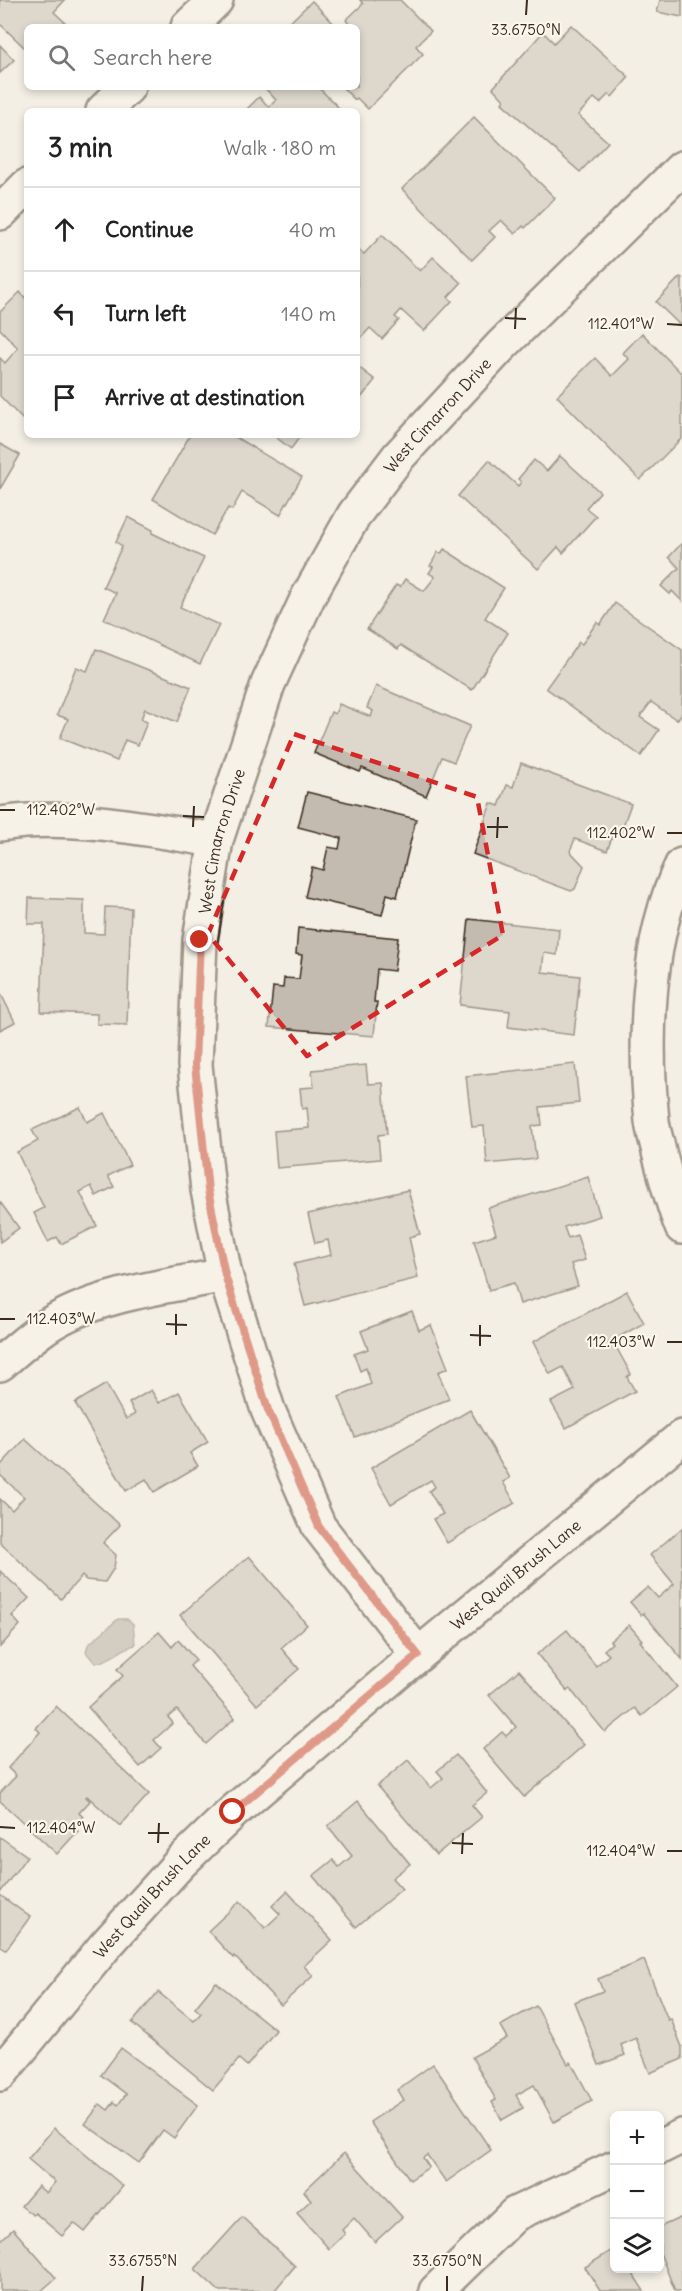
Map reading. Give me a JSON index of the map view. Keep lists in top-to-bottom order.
{
  "streets": {
    "street": ["West Cimarron Drive", "West Quail Brush Lane"]
  },
  "crossings": [
    ["West Cimarron Drive", "West Quail Brush Lane"]
  ],
  "page": {
    "search": "Search here",
    "heading": ["3 min", "Walk · 180 m"],
    "list": [
      ["Continue", "40 m"],
      ["Turn left", "140 m"],
      "Arrive at destination"
    ],
    "map_buttons": ["+", "−"]
  },
  "coordinates": [
    "33.6750°N",
    "112.401°W",
    "112.402°W",
    "112.403°W",
    "112.404°W",
    "33.6755°N"
  ]
}
